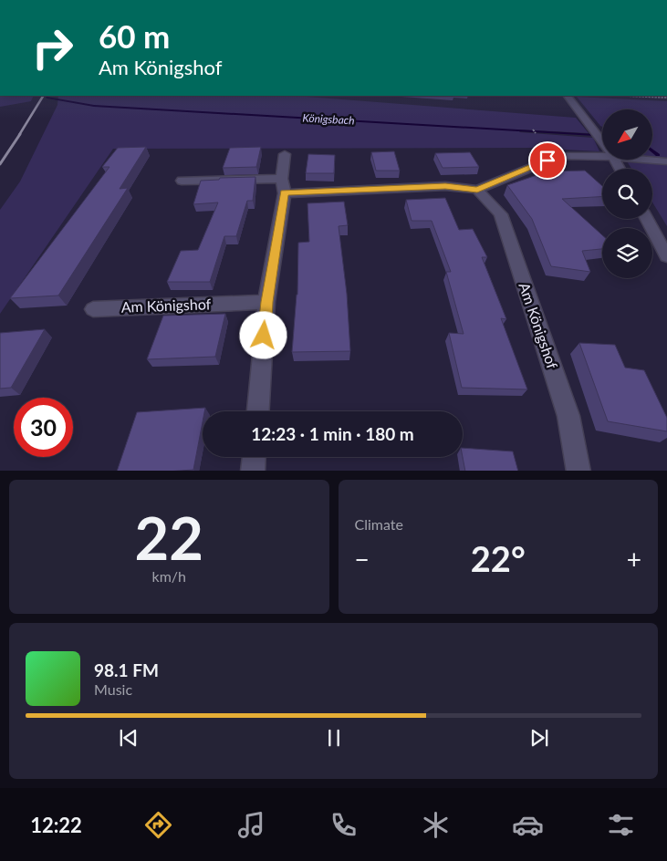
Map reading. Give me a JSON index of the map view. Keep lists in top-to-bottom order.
{
  "streets": {
    "street": ["Am Königshof"]
  },
  "water": ["Königsbach"],
  "north": "bottom left",
  "page": {
    "turn": ["60 m", "Am Königshof"],
    "limit": "30",
    "trip": "12:23 · 1 min · 180 m",
    "tile": [
      ["22", "km/h"],
      "Climate"
    ],
    "heat": ["−", "22°", "+"],
    "song": ["98.1 FM", "Music"],
    "tabs": "12:22"
  }
}
